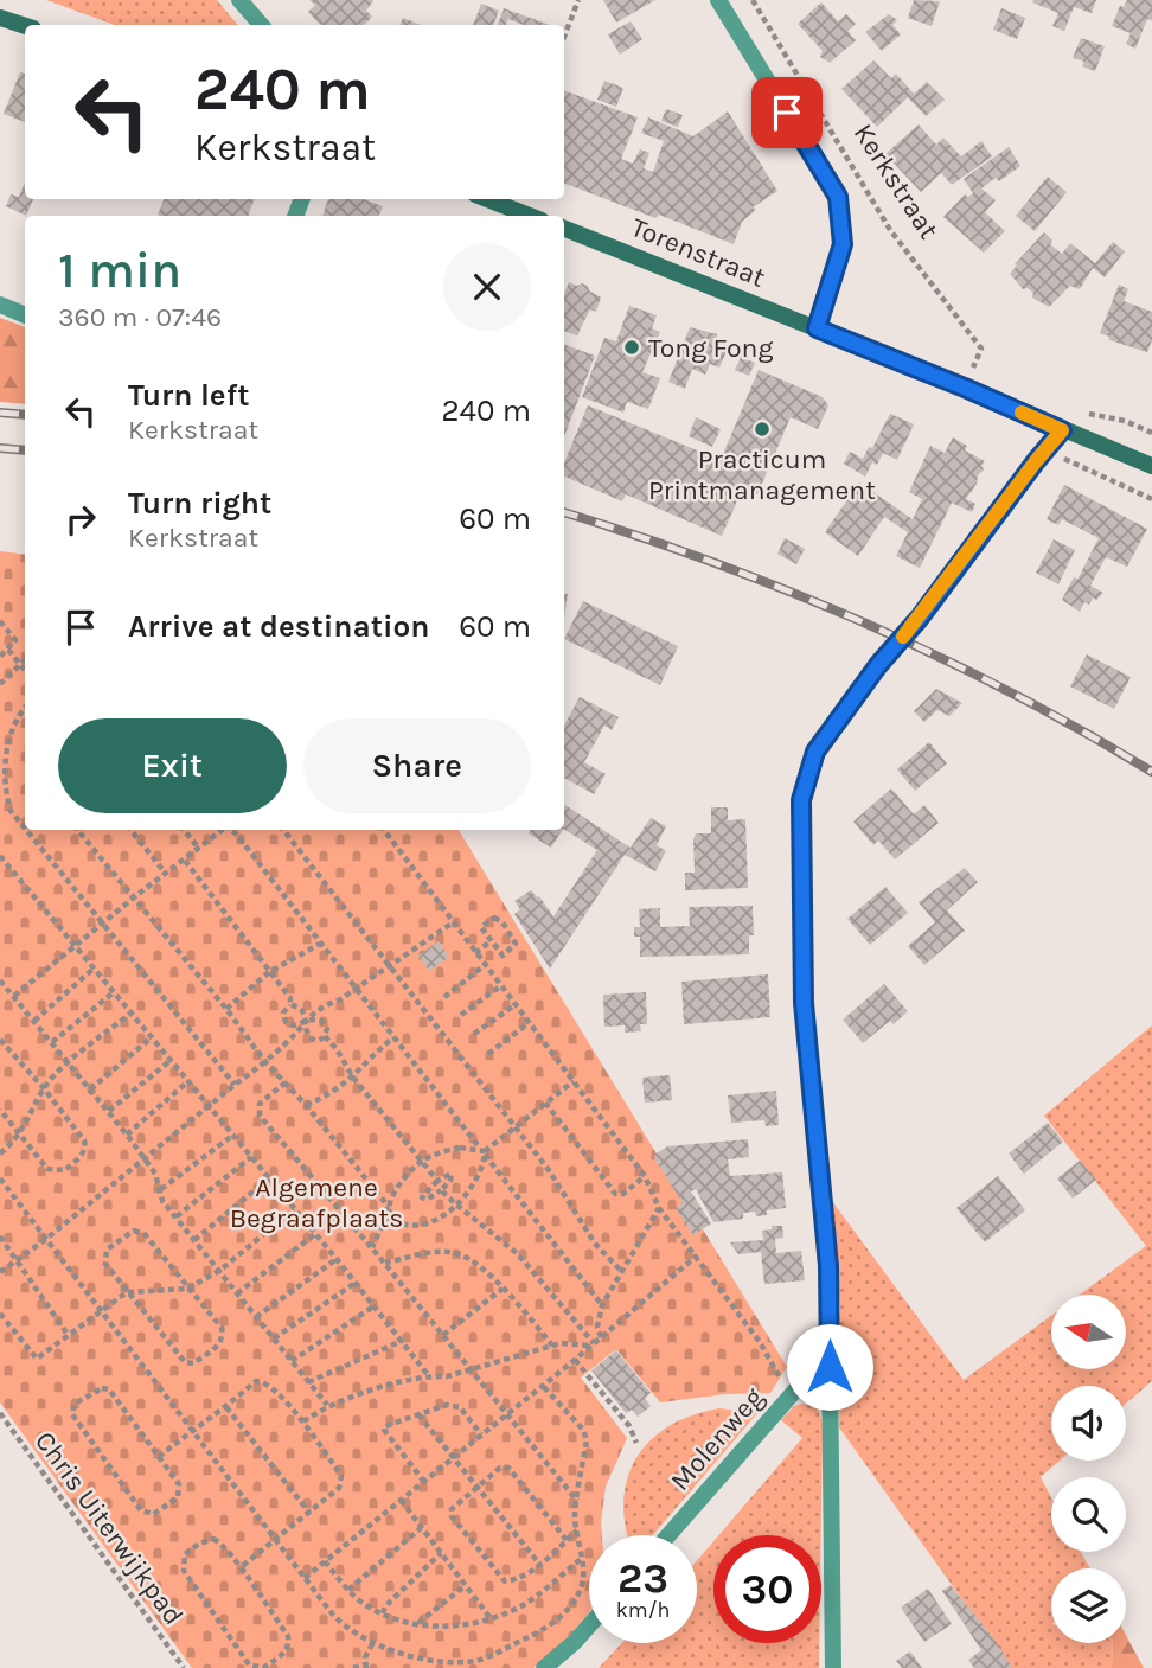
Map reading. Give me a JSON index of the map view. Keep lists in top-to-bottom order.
{
  "streets": {
    "main road": ["Torenstraat"],
    "street": ["Kerkstraat", "Molenweg"],
    "path": ["Chris Uiterwijkpad"]
  },
  "crossings": [
    ["Kerkstraat", "Torenstraat"]
  ],
  "parks": ["Algemene Begraafplaats"],
  "places": ["Tong Fong", "Practicum Printmanagement"],
  "north": "left",
  "page": {
    "turn": ["240 m", "Kerkstraat"],
    "heading": ["1 min", "360 m · 07:46"],
    "list": [
      {
        "name": "Turn left",
        "note": "Kerkstraat",
        "value": "240 m"
      },
      {
        "name": "Turn right",
        "note": "Kerkstraat",
        "value": "60 m"
      },
      {
        "name": "Arrive at destination",
        "value": "60 m"
      }
    ],
    "buttons": ["Exit", "Share"],
    "speed": "23 km/h",
    "limit": "30"
  }
}
